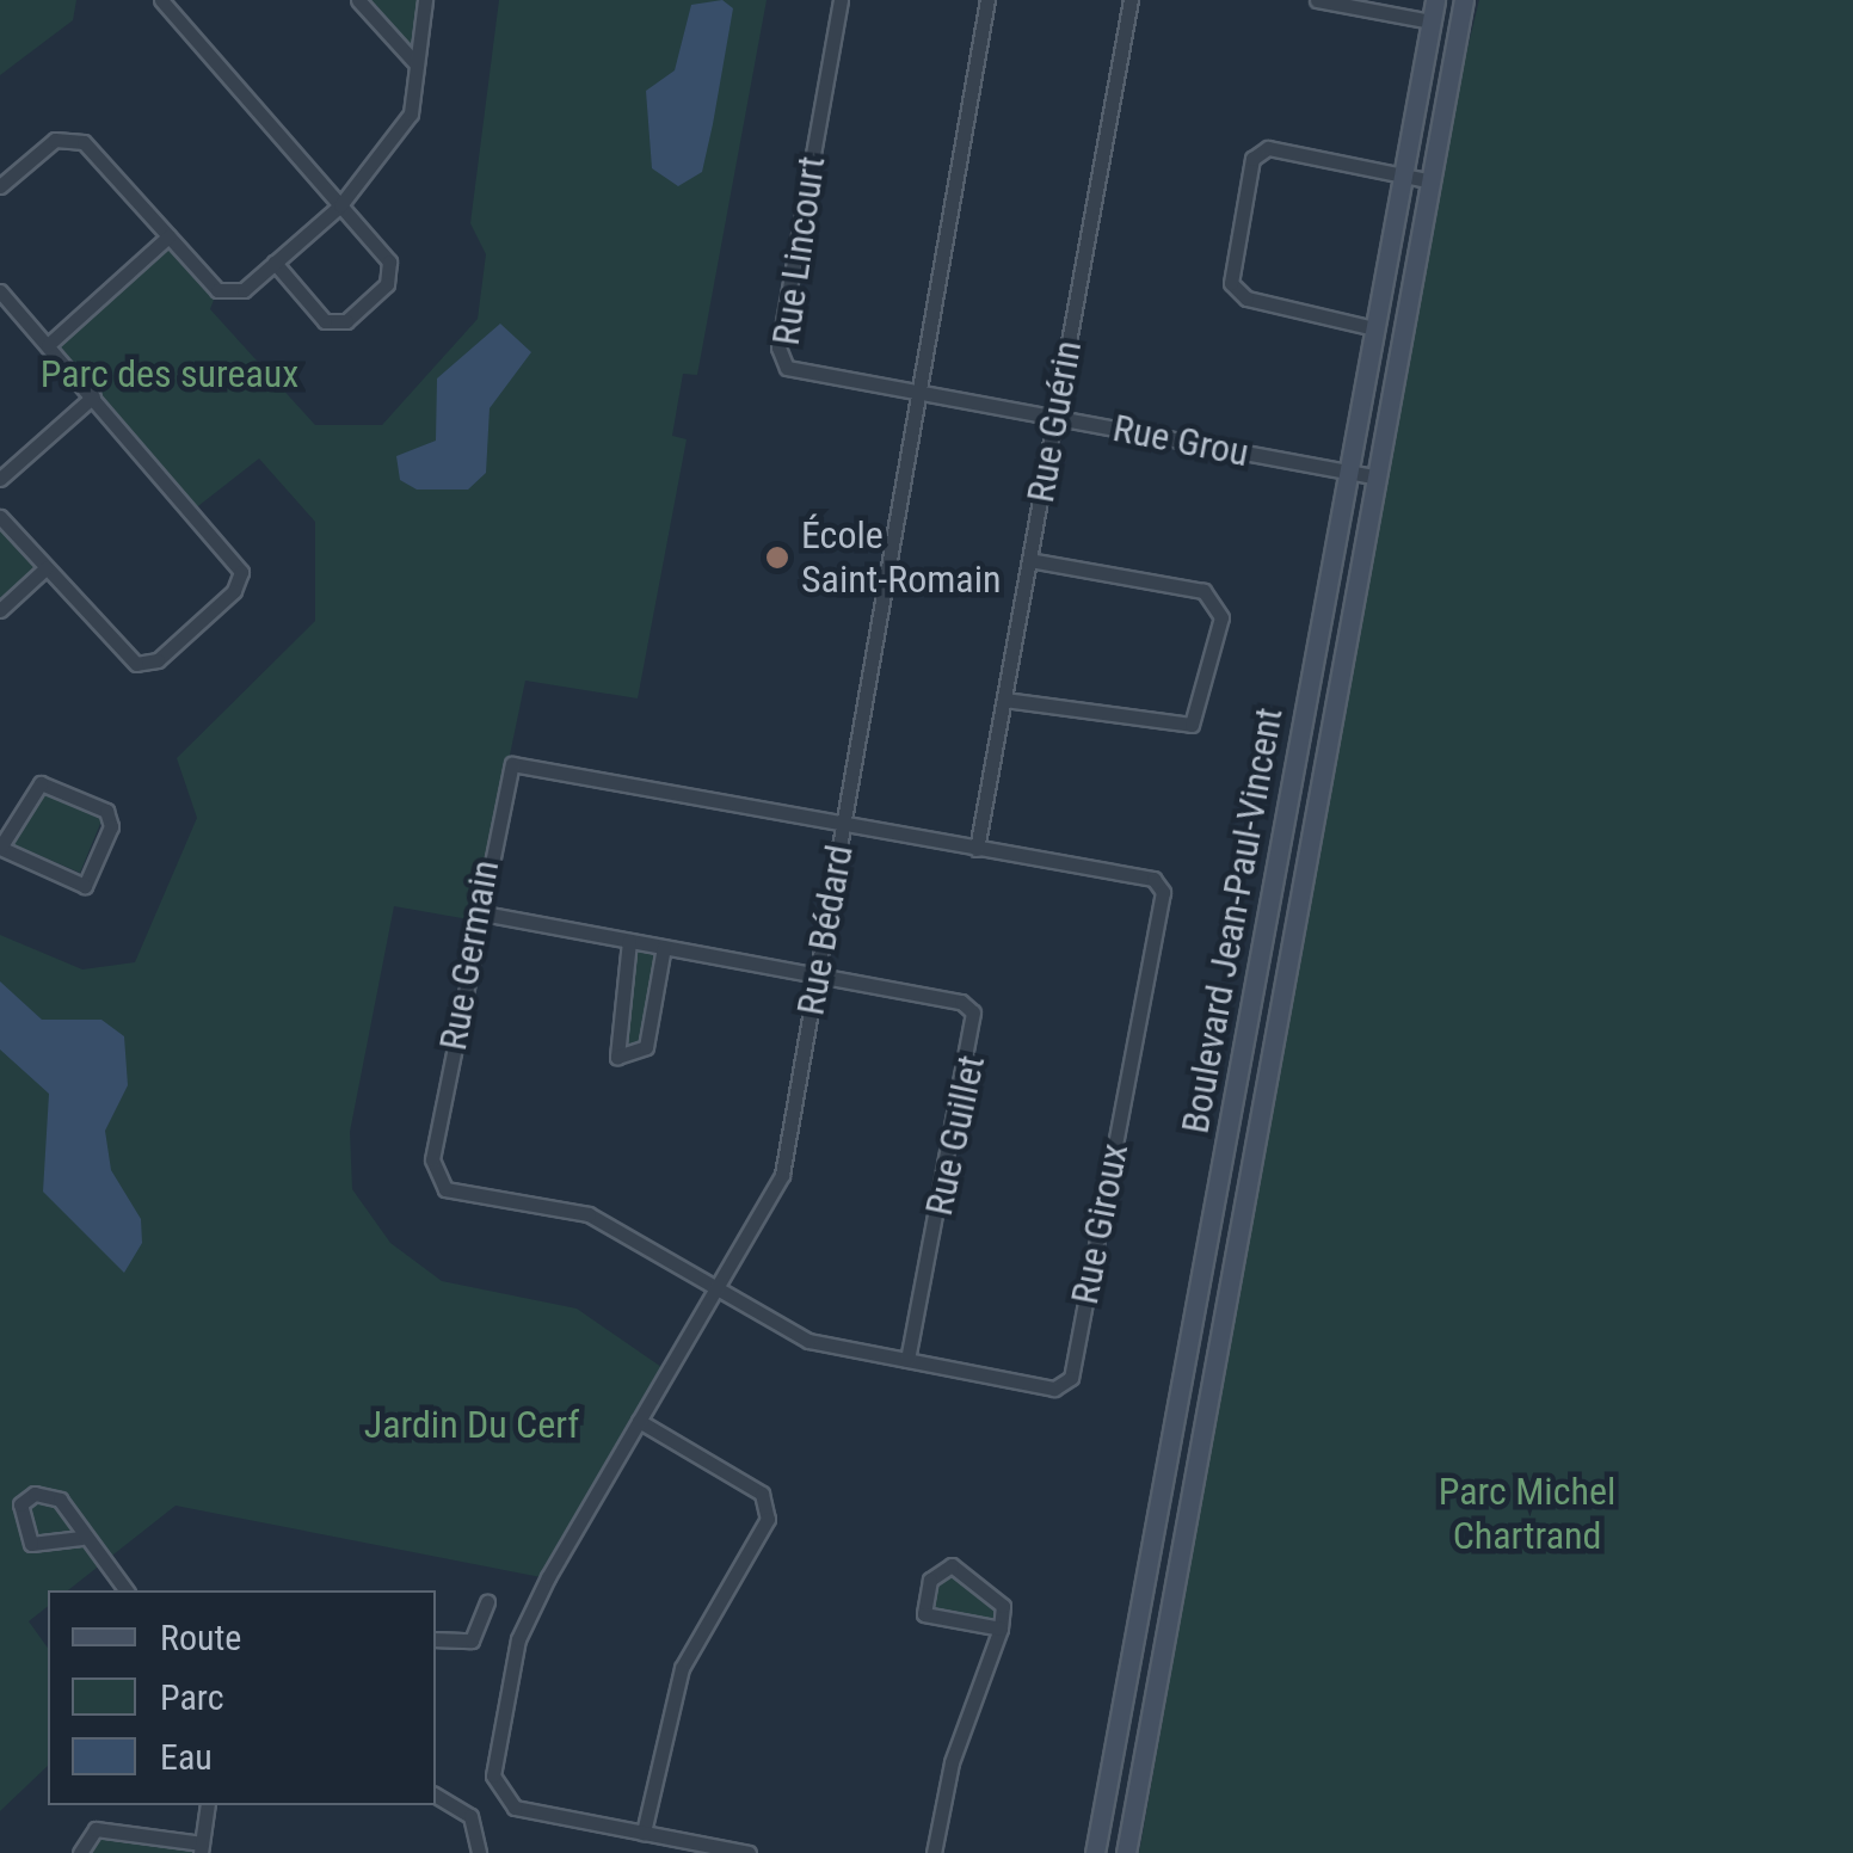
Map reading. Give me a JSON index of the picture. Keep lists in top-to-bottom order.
{
  "streets": {
    "street": [
      "Rue Lincourt",
      "Rue Guérin",
      "Rue Grou",
      "Boulevard Jean-Paul-Vincent",
      "Rue Bédard",
      "Rue Germain",
      "Rue Guillet",
      "Rue Giroux"
    ]
  },
  "crossings": [
    ["Rue Lincourt", "Rue Grou"],
    ["Rue Lincourt", "Rue Bédard"],
    ["Rue Guérin", "Rue Grou"],
    ["Rue Guérin", "Rue Giroux"],
    ["Rue Grou", "Boulevard Jean-Paul-Vincent"],
    ["Rue Grou", "Rue Bédard"],
    ["Rue Bédard", "Rue Germain"],
    ["Rue Bédard", "Rue Guillet"],
    ["Rue Bédard", "Rue Giroux"],
    ["Rue Germain", "Rue Guillet"],
    ["Rue Germain", "Rue Giroux"],
    ["Rue Guillet", "Rue Giroux"]
  ],
  "parks": ["Parc des sureaux", "Jardin Du Cerf", "Parc Michel Chartrand"],
  "places": ["École Saint-Romain"],
  "legend": ["Route", "Parc", "Eau"]
}
